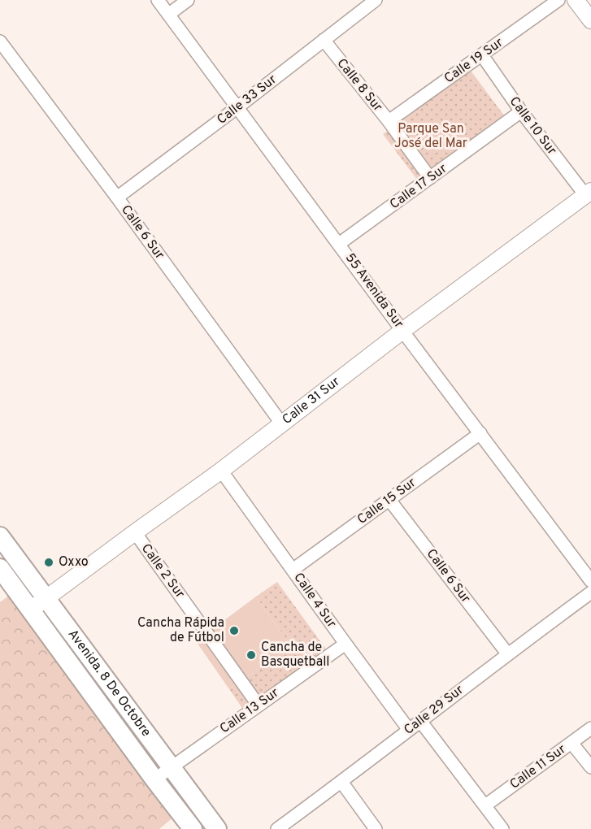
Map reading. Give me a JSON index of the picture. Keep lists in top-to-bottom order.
{
  "streets": {
    "main road": ["Avenida. 8 De Octobre"],
    "street": [
      "Calle 19 Sur",
      "Calle 8 Sur",
      "Calle 33 Sur",
      "Calle 10 Sur",
      "Calle 17 Sur",
      "Calle 6 Sur",
      "55 Avenida Sur",
      "Calle 31 Sur",
      "Calle 15 Sur",
      "Calle 2 Sur",
      "Calle 4 Sur",
      "Calle 29 Sur",
      "Calle 13 Sur",
      "Calle 11 Sur"
    ]
  },
  "crossings": [
    ["Calle 19 Sur", "Calle 8 Sur"],
    ["Calle 19 Sur", "Calle 10 Sur"],
    ["Calle 8 Sur", "Calle 33 Sur"],
    ["Calle 8 Sur", "Calle 17 Sur"],
    ["Calle 33 Sur", "Calle 6 Sur"],
    ["Calle 33 Sur", "55 Avenida Sur"],
    ["Calle 10 Sur", "Calle 17 Sur"],
    ["Calle 10 Sur", "Calle 31 Sur"],
    ["Calle 17 Sur", "55 Avenida Sur"],
    ["Calle 6 Sur", "Calle 31 Sur"],
    ["Calle 6 Sur", "Calle 15 Sur"],
    ["Calle 6 Sur", "Calle 29 Sur"],
    ["55 Avenida Sur", "Calle 31 Sur"],
    ["55 Avenida Sur", "Calle 15 Sur"],
    ["Calle 31 Sur", "Calle 2 Sur"],
    ["Calle 31 Sur", "Calle 4 Sur"],
    ["Calle 31 Sur", "Avenida. 8 De Octobre"],
    ["Calle 15 Sur", "Calle 4 Sur"],
    ["Calle 2 Sur", "Calle 13 Sur"],
    ["Calle 4 Sur", "Calle 29 Sur"],
    ["Calle 4 Sur", "Calle 13 Sur"],
    ["Avenida. 8 De Octobre", "Calle 13 Sur"]
  ],
  "parks": ["Parque San José del Mar"],
  "places": ["Oxxo", "Cancha Rápida de Fútbol", "Cancha de Basquetball"]
}
